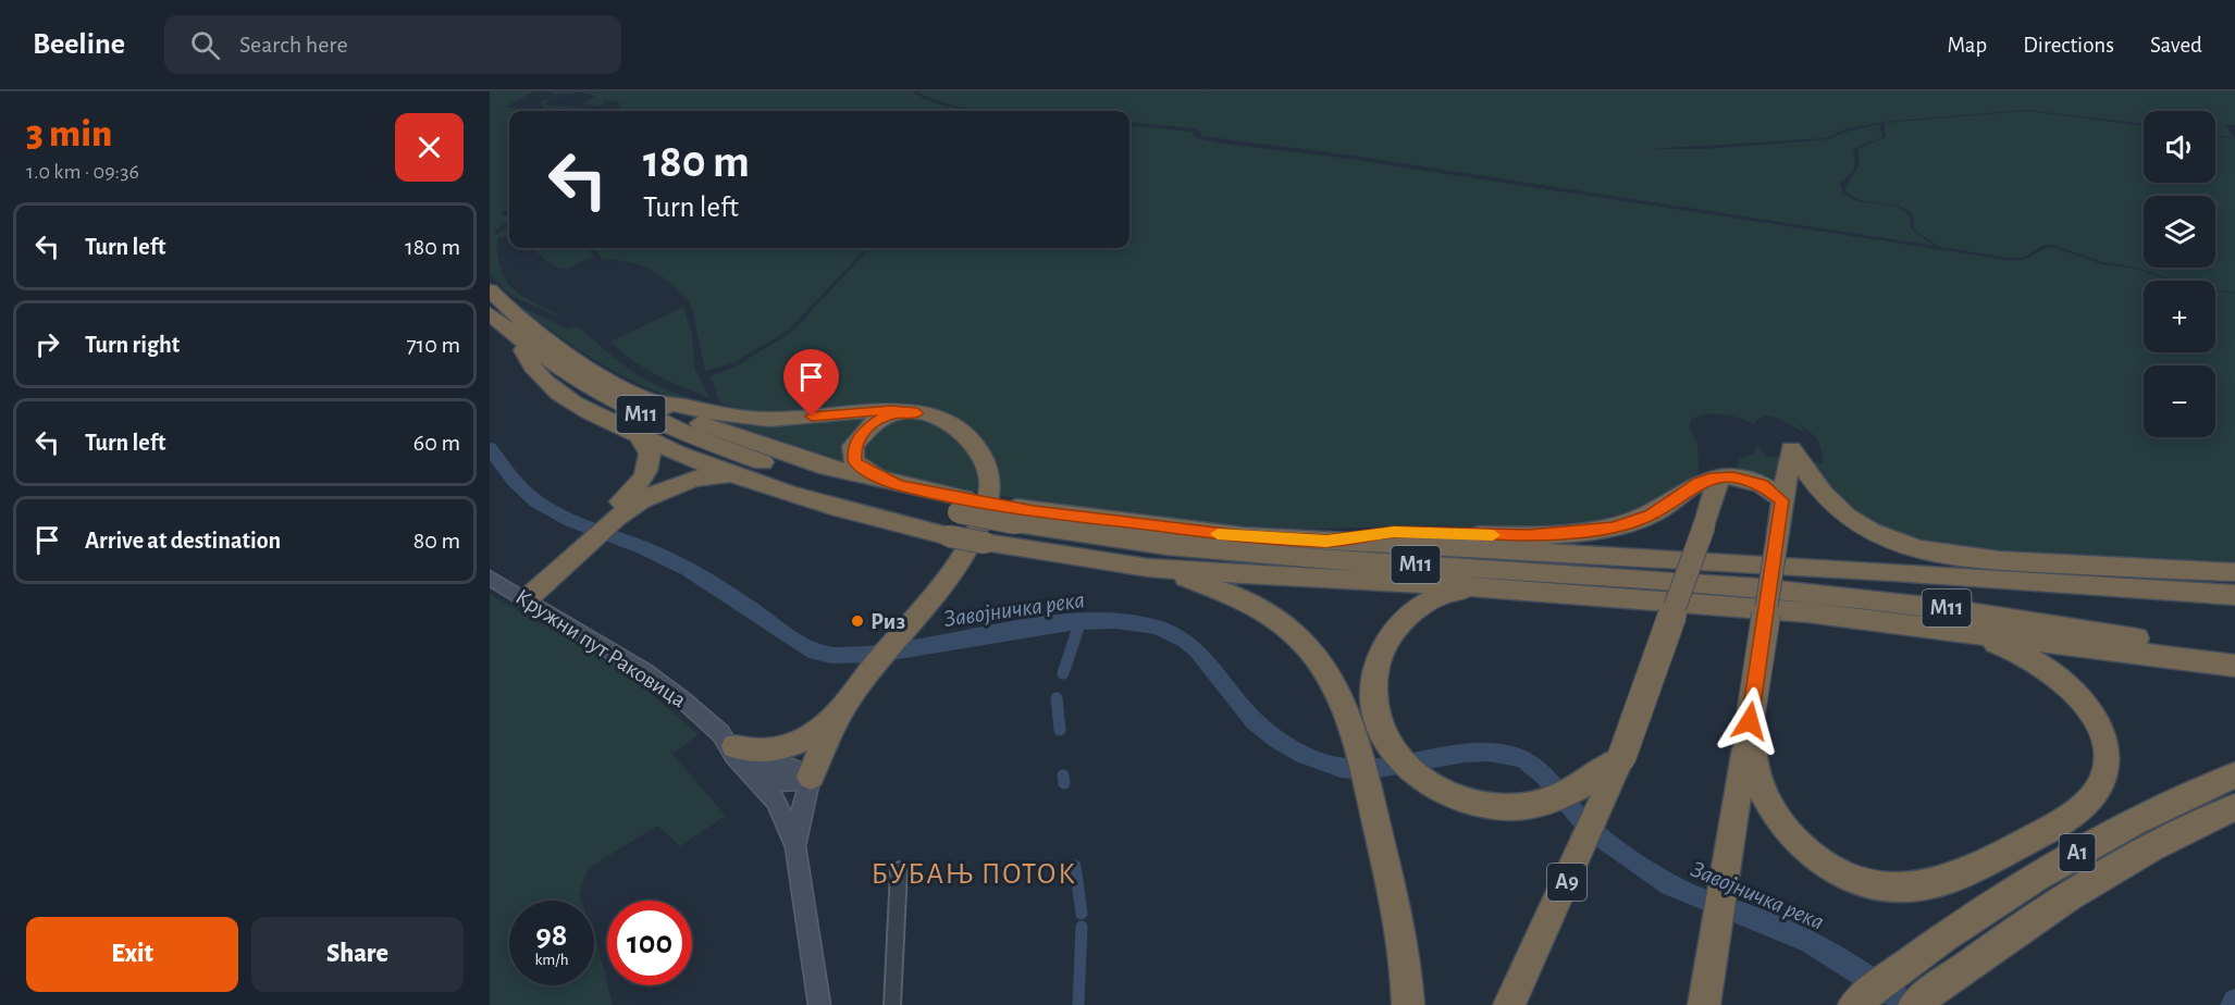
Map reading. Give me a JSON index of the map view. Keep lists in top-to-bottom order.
{
  "streets": {
    "highway": ["M11", "A1", "A9"],
    "main road": ["Кружни пут Раковица"]
  },
  "districts": ["БУБАЊ ПОТОК"],
  "water": ["Завојничка река"],
  "places": ["Риз"],
  "page": {
    "header": "Beeline",
    "search": "Search here",
    "nav": ["Map", "Directions", "Saved"],
    "heading": ["3 min", "1.0 km · 09:36"],
    "map_buttons": ["+", "−"],
    "turn": ["180 m", "Turn left"],
    "list": [
      {
        "name": "Turn left",
        "value": "180 m"
      },
      {
        "name": "Turn right",
        "value": "710 m"
      },
      {
        "name": "Turn left",
        "value": "60 m"
      },
      {
        "name": "Arrive at destination",
        "value": "80 m"
      }
    ],
    "speed": "98 km/h",
    "limit": "100",
    "buttons": ["Exit", "Share"]
  }
}
